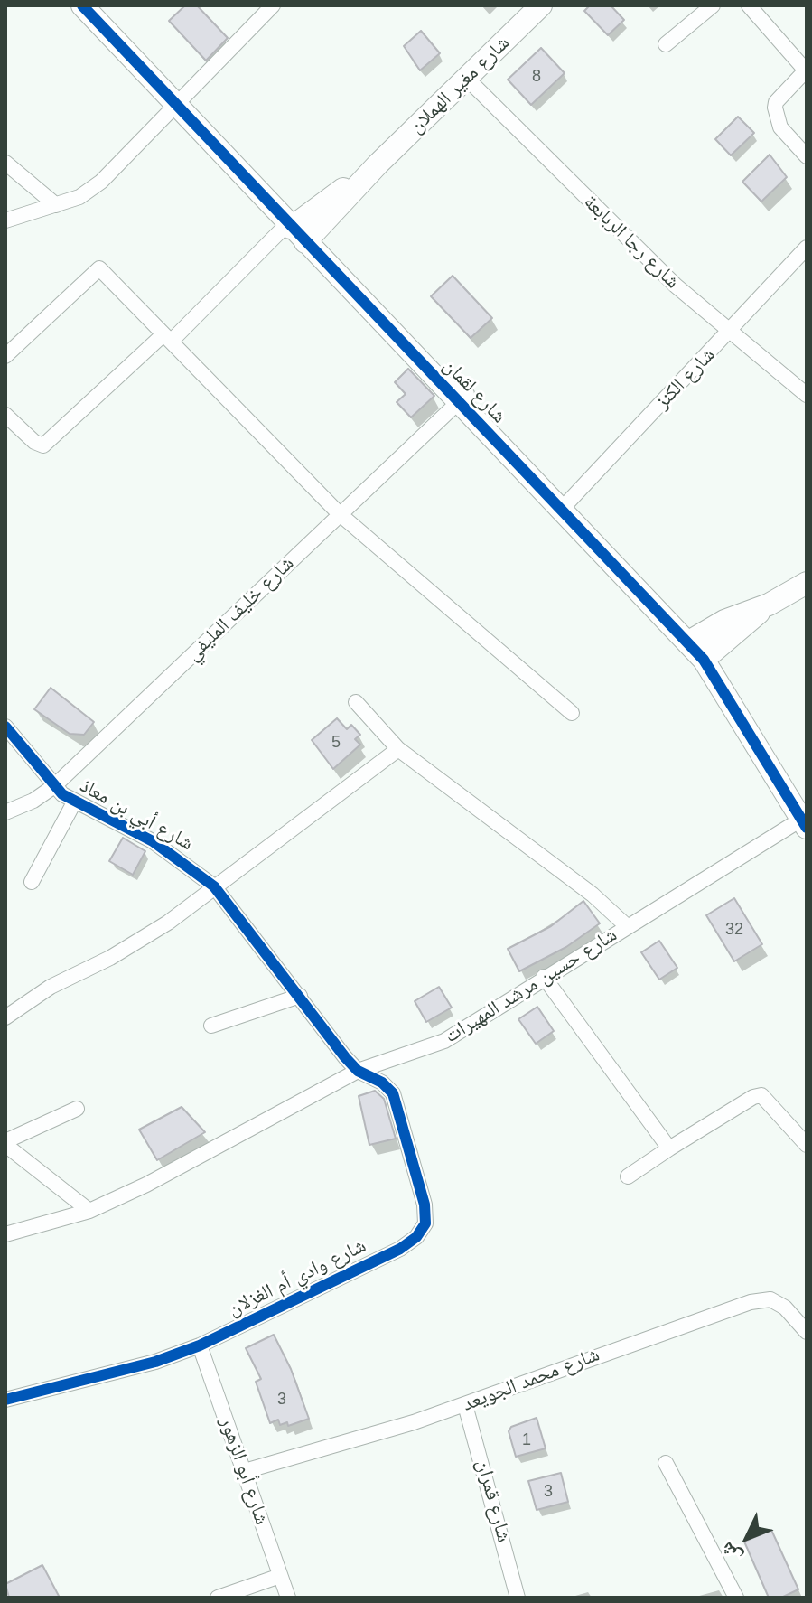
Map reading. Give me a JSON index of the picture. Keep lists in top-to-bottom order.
{
  "streets": {
    "street": [
      "شارع مغير الهملان",
      "شارع رجا الربابعة",
      "شارع الكنز",
      "شارع لقمان",
      "شارع خليف المليفي",
      "شارع أبي بن معاذ",
      "شارع حسين مرشد المهيرات",
      "شارع وادي أم الغزلان",
      "شارع محمد الجويعد",
      "شارع أبو الزهور",
      "شارع قمران"
    ]
  },
  "crossings": [
    ["شارع مغير الهملان", "شارع رجا الربابعة"],
    ["شارع مغير الهملان", "شارع لقمان"],
    ["شارع رجا الربابعة", "شارع الكنز"],
    ["شارع الكنز", "شارع لقمان"],
    ["شارع لقمان", "شارع خليف المليفي"],
    ["شارع لقمان", "شارع حسين مرشد المهيرات"],
    ["شارع خليف المليفي", "شارع أبي بن معاذ"],
    ["شارع أبي بن معاذ", "شارع حسين مرشد المهيرات"],
    ["شارع أبي بن معاذ", "شارع وادي أم الغزلان"],
    ["شارع حسين مرشد المهيرات", "شارع وادي أم الغزلان"],
    ["شارع وادي أم الغزلان", "شارع أبو الزهور"],
    ["شارع محمد الجويعد", "شارع أبو الزهور"],
    ["شارع محمد الجويعد", "شارع قمران"]
  ],
  "house_numbers": [
    "8",
    "5",
    "32",
    "3",
    "1",
    "3"
  ],
  "north": "bottom left"
}
